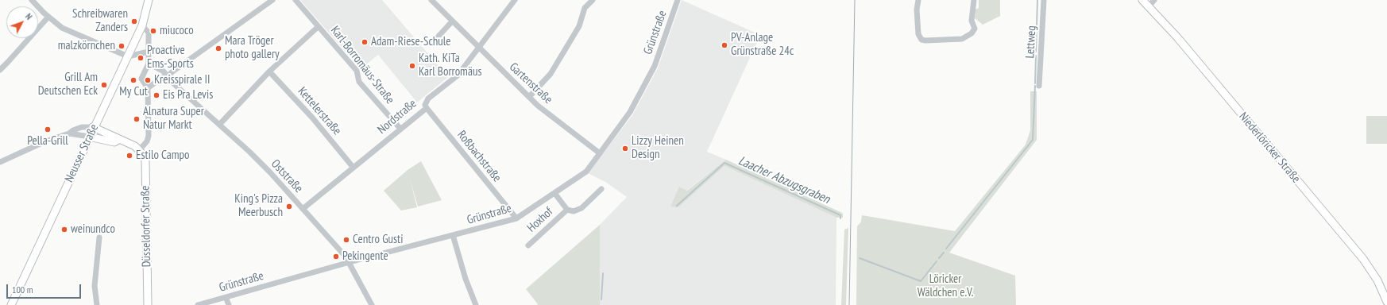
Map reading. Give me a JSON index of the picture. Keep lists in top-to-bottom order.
{
  "streets": {
    "main road": ["Niederlöricker Straße", "Neusser Straße", "Düsseldorfer Straße"],
    "street": [
      "Grünstraße",
      "Lettweg",
      "Karl-Borromäus-Straße",
      "Gartenstraße",
      "Kettelerstraße",
      "Nordstraße",
      "Roßbachstraße",
      "Oststraße",
      "Hoxhof"
    ]
  },
  "crossings": [
    ["Grünstraße", "Gartenstraße"],
    ["Grünstraße", "Roßbachstraße"],
    ["Grünstraße", "Oststraße"],
    ["Grünstraße", "Hoxhof"],
    ["Karl-Borromäus-Straße", "Nordstraße"],
    ["Gartenstraße", "Nordstraße"],
    ["Kettelerstraße", "Nordstraße"],
    ["Nordstraße", "Roßbachstraße"],
    ["Nordstraße", "Oststraße"]
  ],
  "water": ["Laacher Abzugsgraben"],
  "parks": ["Löricker Wäldchen e.V."],
  "places": [
    "Schreibwaren Zanders",
    "miucoco",
    "Adam-Riese-Schule",
    "PV-Anlage Grünstraße 24c",
    "malzkörnchen",
    "Mara Tröger photo gallery",
    "Proactive Ems-Sports",
    "Kath. KiTa Karl Borromäus",
    "My Cut",
    "Kreisspirale II",
    "Grill Am Deutschen Eck",
    "Eis Pra Levis",
    "Alnatura Super Natur Markt",
    "Pella-Grill",
    "Lizzy Heinen Design",
    "Estilo Campo",
    "King's Pizza Meerbusch",
    "weinundco",
    "Centro Gusti",
    "Pekingente"
  ],
  "scale_bar": "100 m",
  "north": "top right"
}
